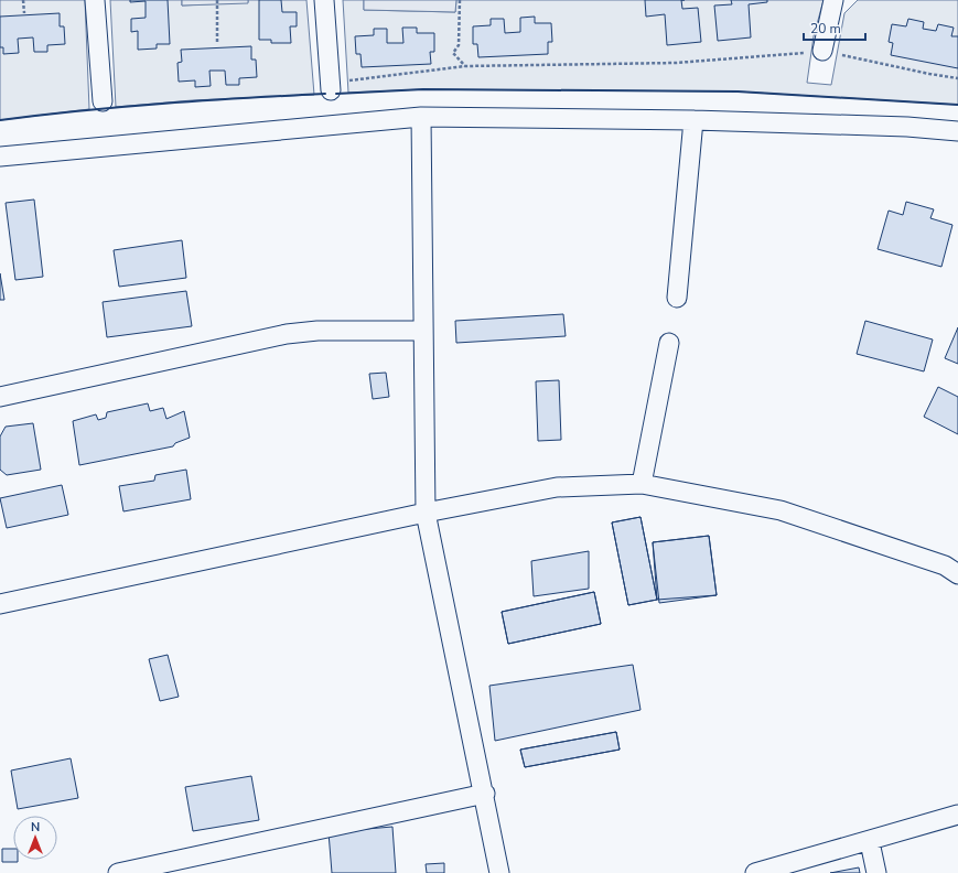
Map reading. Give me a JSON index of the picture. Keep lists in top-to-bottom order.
{
  "scale_bar": "20 m",
  "north": "top"
}
